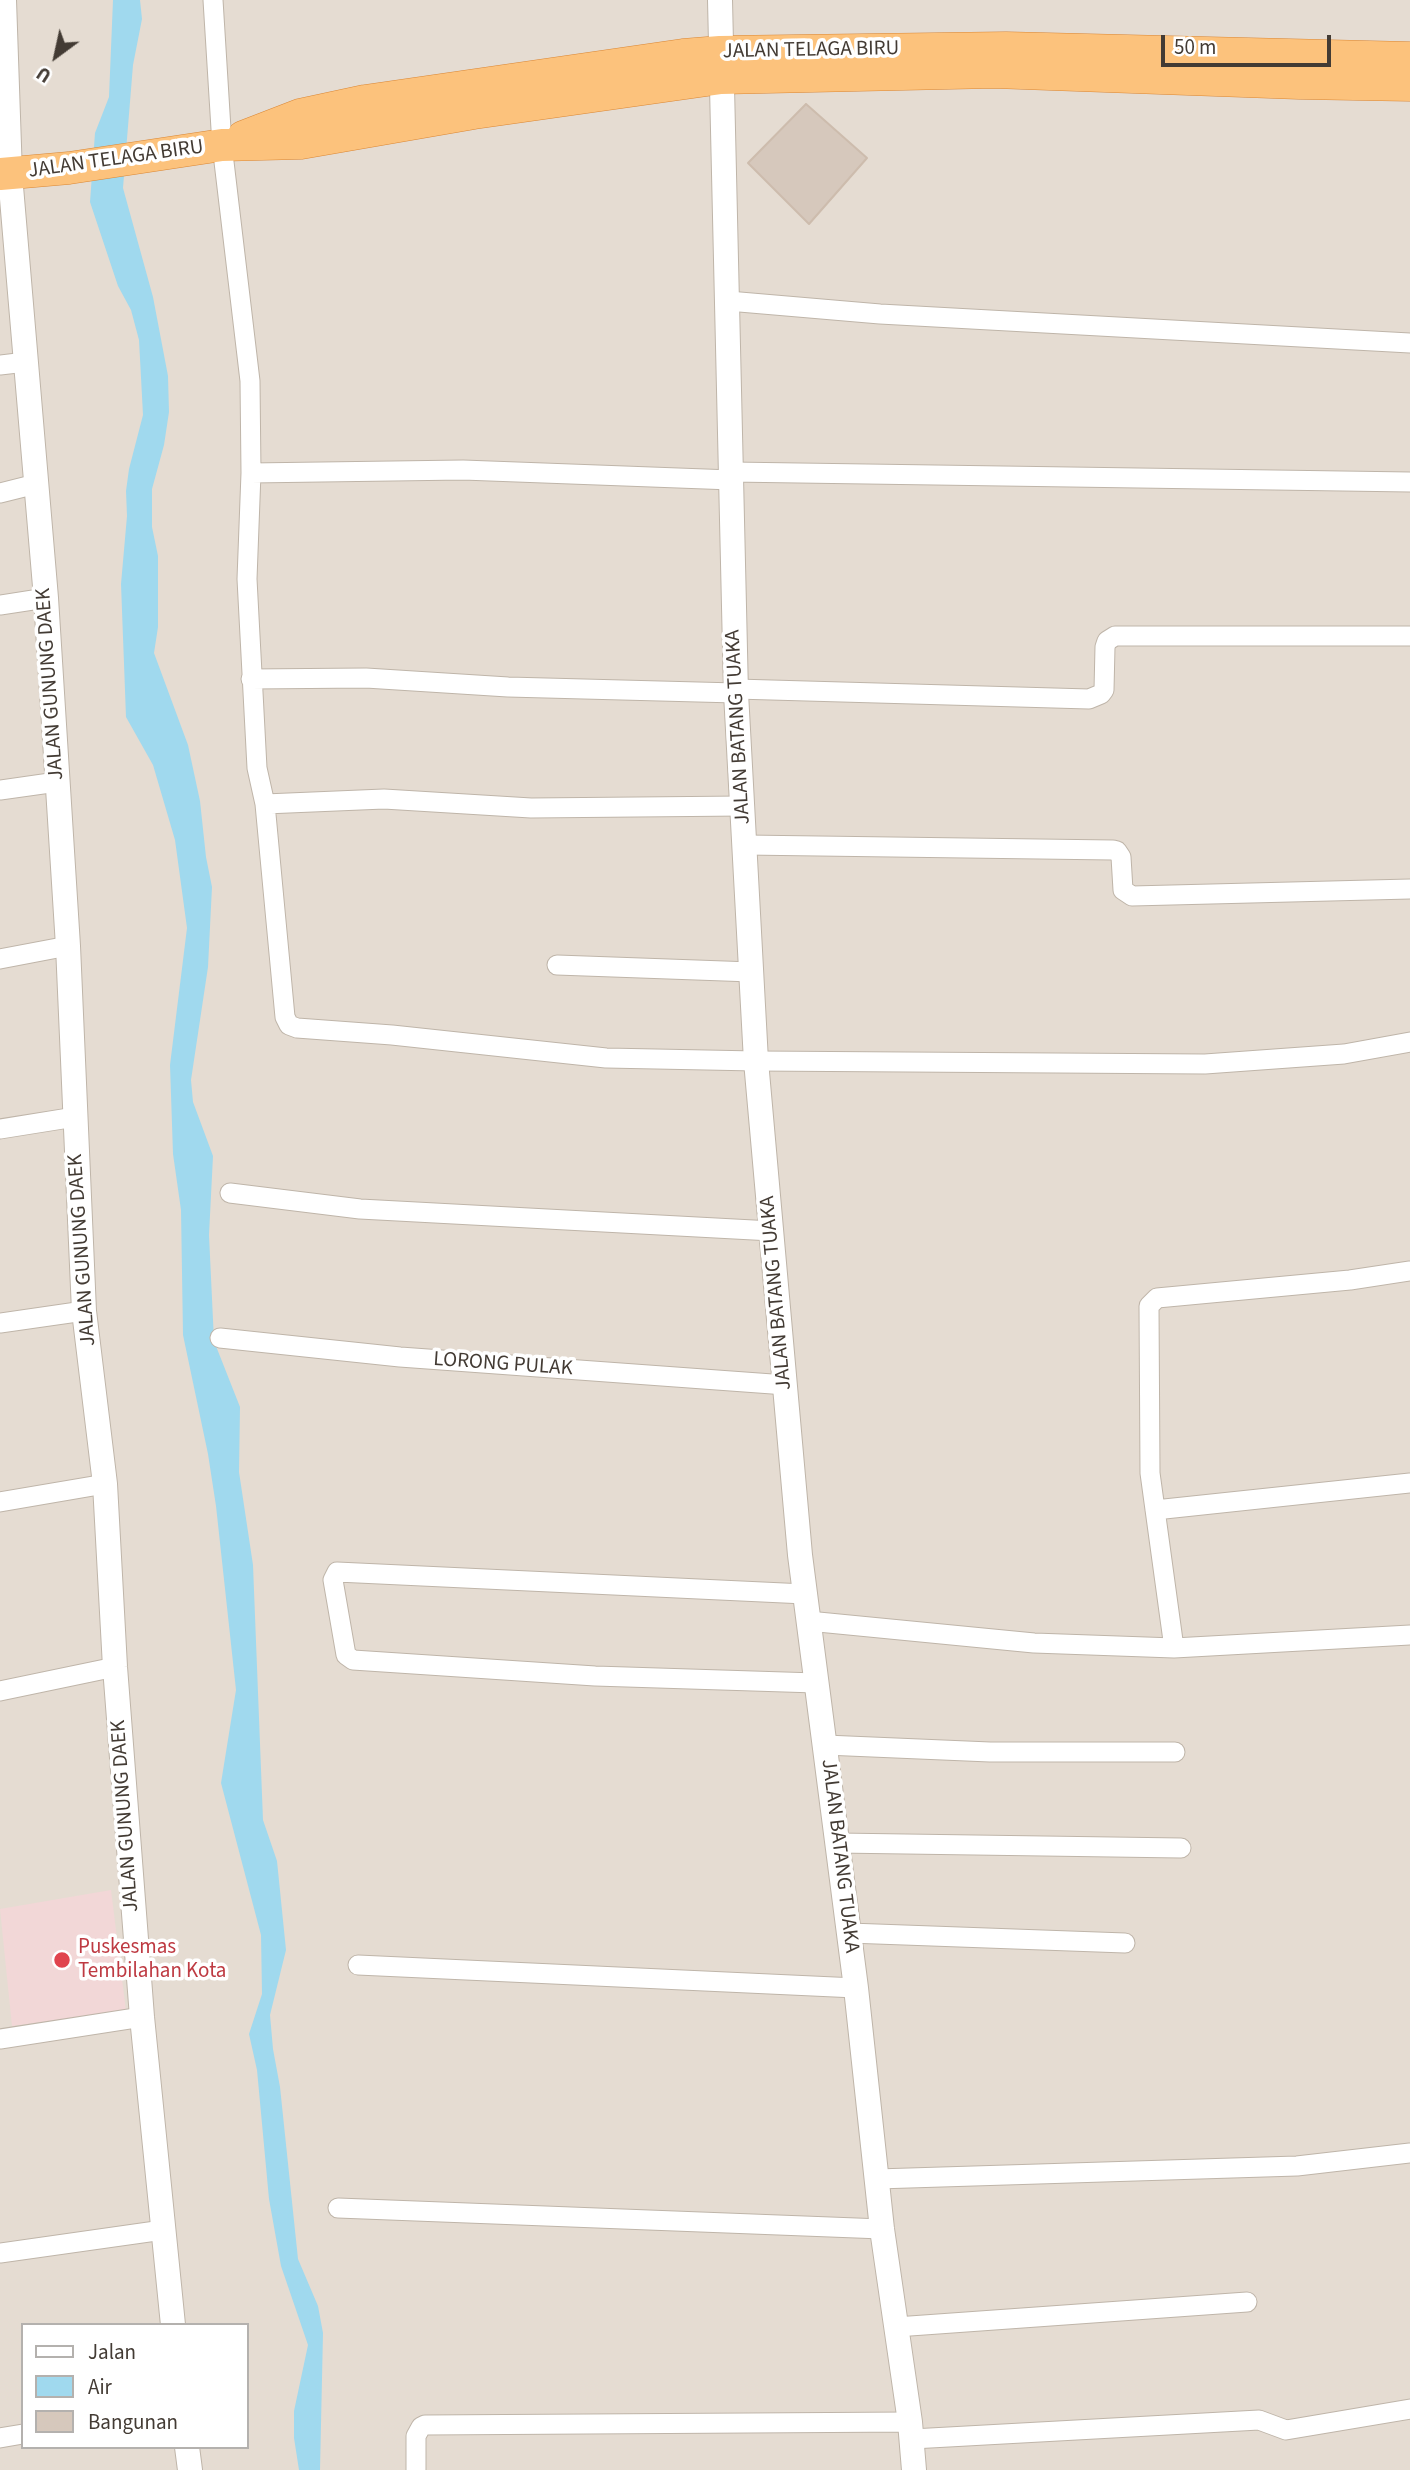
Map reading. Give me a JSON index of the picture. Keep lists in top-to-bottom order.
{
  "streets": {
    "highway": ["JALAN TELAGA BIRU"],
    "street": ["JALAN GUNUNG DAEK", "JALAN BATANG TUAKA", "LORONG PULAK"]
  },
  "crossings": [
    ["JALAN TELAGA BIRU", "JALAN GUNUNG DAEK"],
    ["JALAN TELAGA BIRU", "JALAN BATANG TUAKA"],
    ["JALAN BATANG TUAKA", "LORONG PULAK"]
  ],
  "places": ["Puskesmas Tembilahan Kota"],
  "legend": ["Jalan", "Air", "Bangunan"],
  "scale_bar": "50 m",
  "north": "bottom left"
}
